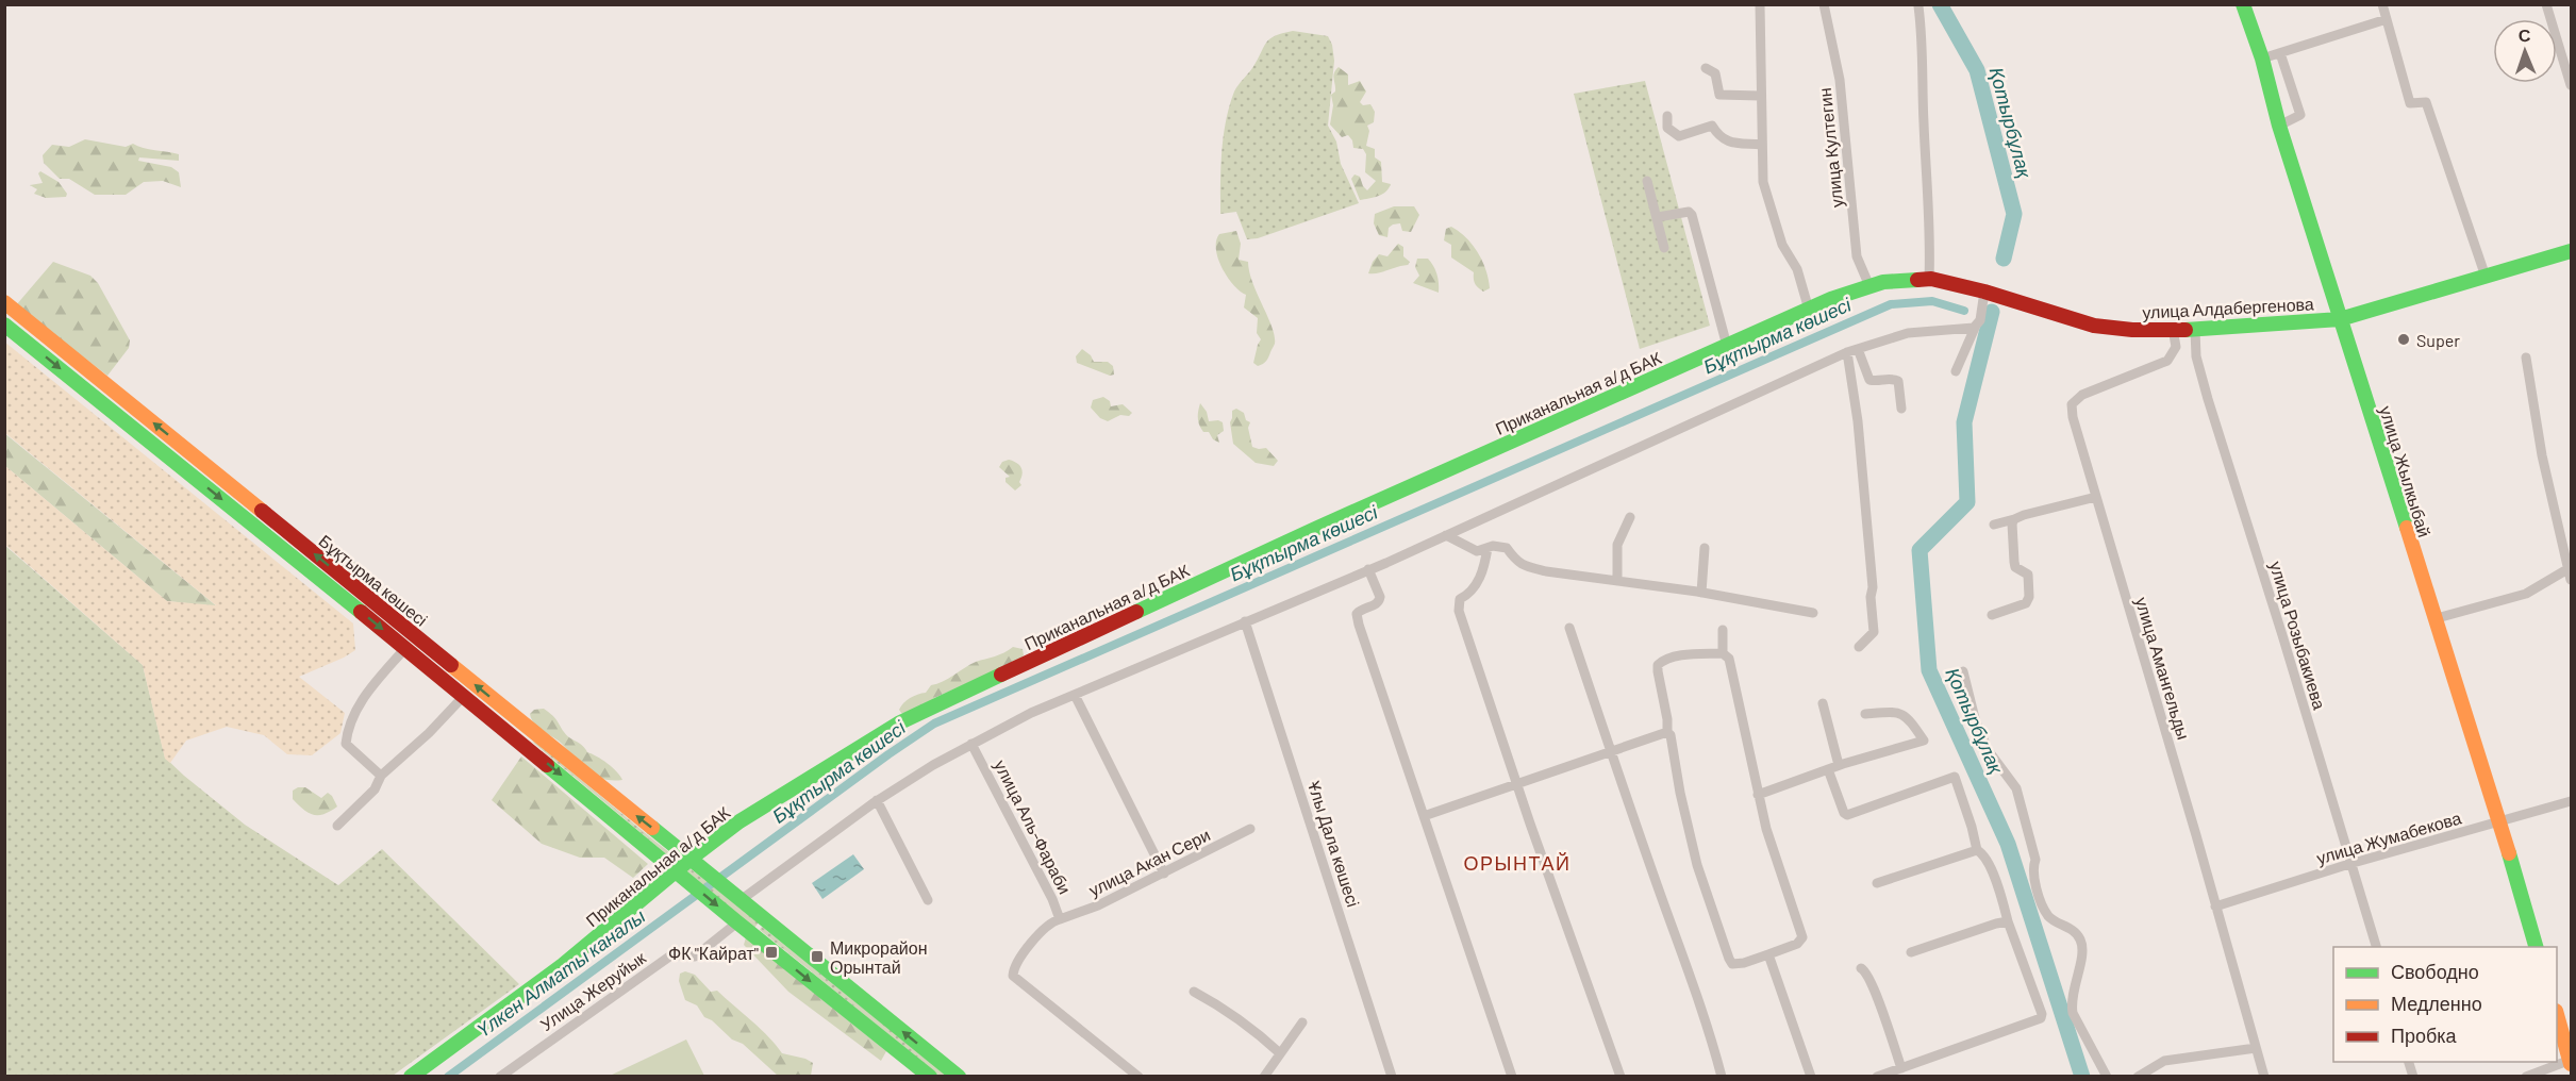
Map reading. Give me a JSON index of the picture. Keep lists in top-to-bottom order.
{
  "streets": {
    "main road": [
      "улица Алдабергенова",
      "Приканальная а/д БАК",
      "улица Жылкыбай",
      "Бұқтырма көшесі"
    ],
    "street": [
      "улица Култегин",
      "улица Розыбакиева",
      "улица Амангельды",
      "улица Аль-Фараби",
      "улица Жумабекова",
      "Ұлы Дала көшесі",
      "улица Акан Сери",
      "Улица Жеруйык"
    ]
  },
  "crossings": [
    ["улица Култегин", "улица Алдабергенова"],
    ["улица Култегин", "Приканальная а/д БАК"],
    ["улица Алдабергенова", "Приканальная а/д БАК"],
    ["улица Алдабергенова", "улица Жылкыбай"],
    ["улица Алдабергенова", "улица Розыбакиева"],
    ["улица Алдабергенова", "улица Амангельды"],
    ["Приканальная а/д БАК", "Бұқтырма көшесі"],
    ["улица Жылкыбай", "улица Жумабекова"],
    ["Бұқтырма көшесі", "Улица Жеруйык"],
    ["улица Розыбакиева", "улица Жумабекова"],
    ["улица Амангельды", "улица Жумабекова"],
    ["улица Аль-Фараби", "улица Акан Сери"]
  ],
  "districts": ["ОРЫНТАЙ"],
  "water": ["Қотырбұлақ", "Бұқтырма көшесі", "Үлкен Алматы каналы"],
  "places": {
    "other": ["Super"],
    "transit": ["ФК \"Кайрат\"", "Микрорайон Орынтай"]
  },
  "legend": ["Свободно", "Медленно", "Пробка"],
  "north": "top"
}
